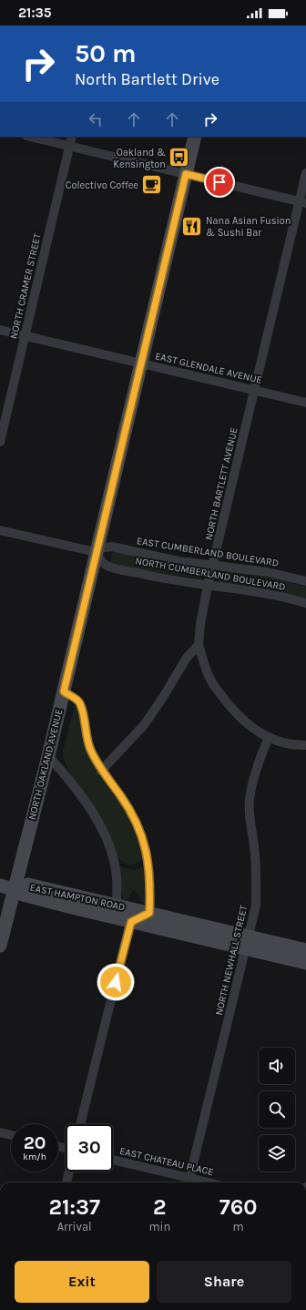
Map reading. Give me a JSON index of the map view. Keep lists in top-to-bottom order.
{
  "streets": {
    "main road": ["NORTH OAKLAND AVENUE", "EAST HAMPTON ROAD"],
    "street": [
      "NORTH CRAMER STREET",
      "EAST GLENDALE AVENUE",
      "NORTH BARTLETT AVENUE",
      "EAST CUMBERLAND BOULEVARD",
      "NORTH CUMBERLAND BOULEVARD",
      "NORTH NEWHALL STREET",
      "EAST CHATEAU PLACE"
    ]
  },
  "crossings": [
    ["NORTH CRAMER STREET", "EAST GLENDALE AVENUE"],
    ["EAST GLENDALE AVENUE", "NORTH BARTLETT AVENUE"],
    ["EAST GLENDALE AVENUE", "NORTH OAKLAND AVENUE"],
    ["NORTH BARTLETT AVENUE", "EAST CUMBERLAND BOULEVARD"],
    ["NORTH BARTLETT AVENUE", "NORTH CUMBERLAND BOULEVARD"],
    ["EAST CUMBERLAND BOULEVARD", "NORTH CUMBERLAND BOULEVARD"],
    ["EAST CUMBERLAND BOULEVARD", "NORTH OAKLAND AVENUE"],
    ["NORTH CUMBERLAND BOULEVARD", "NORTH OAKLAND AVENUE"],
    ["NORTH OAKLAND AVENUE", "EAST HAMPTON ROAD"],
    ["EAST HAMPTON ROAD", "NORTH NEWHALL STREET"],
    ["NORTH NEWHALL STREET", "EAST CHATEAU PLACE"]
  ],
  "places": {
    "bus stop": ["Oakland & Kensington"],
    "cafe": ["Colectivo Coffee"],
    "restaurant": ["Nana Asian Fusion & Sushi Bar"]
  },
  "page": {
    "status": "21:35",
    "turn": ["50 m", "North Bartlett Drive"],
    "speed": "20 km/h",
    "limit": "30",
    "eta": [
      "21:37",
      "Arrival",
      "2",
      "min",
      "760",
      "m"
    ],
    "buttons": ["Exit", "Share"]
  }
}
